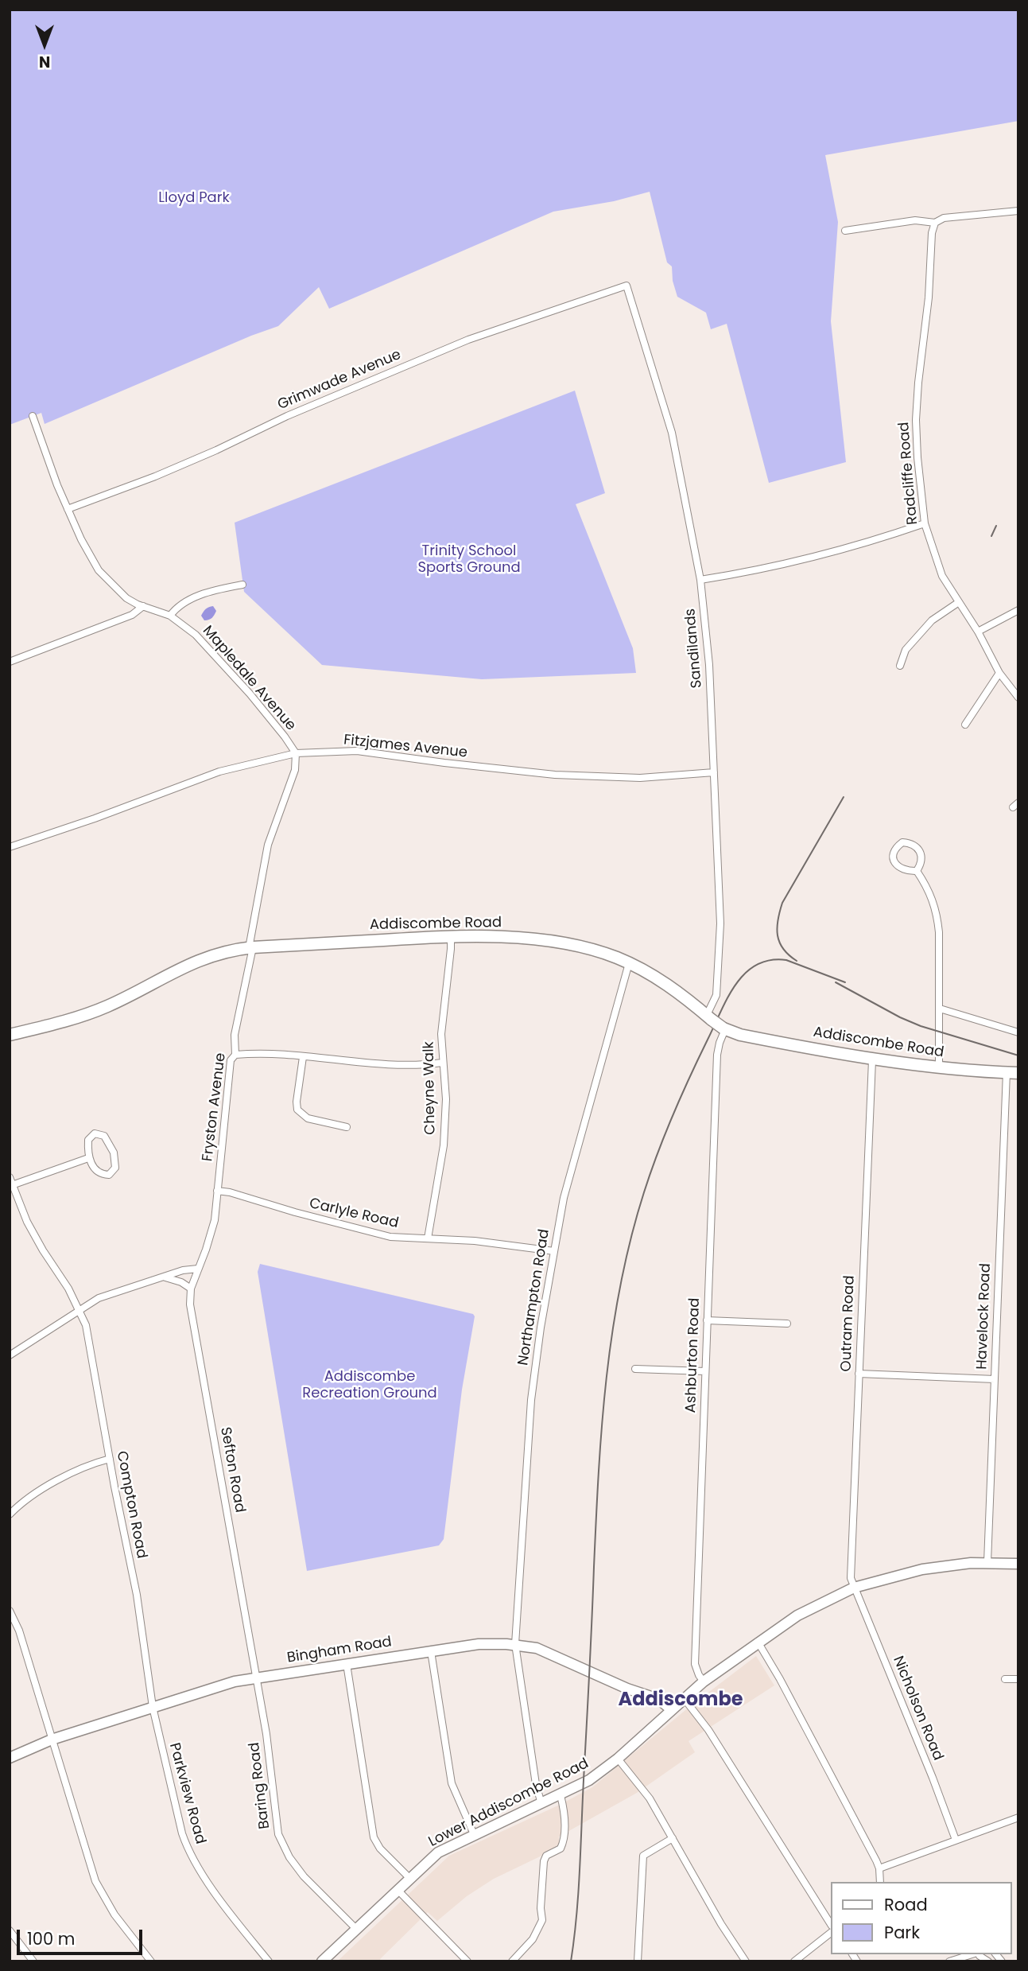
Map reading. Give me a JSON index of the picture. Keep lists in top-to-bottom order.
{
  "streets": {
    "highway": ["Addiscombe Road"],
    "main road": ["Bingham Road", "Lower Addiscombe Road"],
    "street": [
      "Grimwade Avenue",
      "Radcliffe Road",
      "Sandilands",
      "Mapledale Avenue",
      "Fitzjames Avenue",
      "Cheyne Walk",
      "Fryston Avenue",
      "Carlyle Road",
      "Northampton Road",
      "Havelock Road",
      "Outram Road",
      "Ashburton Road",
      "Sefton Road",
      "Compton Road",
      "Nicholson Road",
      "Baring Road",
      "Parkview Road"
    ]
  },
  "crossings": [
    ["Grimwade Avenue", "Sandilands"],
    ["Grimwade Avenue", "Mapledale Avenue"],
    ["Sandilands", "Fitzjames Avenue"],
    ["Sandilands", "Addiscombe Road"],
    ["Mapledale Avenue", "Fitzjames Avenue"],
    ["Addiscombe Road", "Cheyne Walk"],
    ["Addiscombe Road", "Fryston Avenue"],
    ["Addiscombe Road", "Northampton Road"],
    ["Addiscombe Road", "Havelock Road"],
    ["Addiscombe Road", "Outram Road"],
    ["Addiscombe Road", "Ashburton Road"],
    ["Cheyne Walk", "Carlyle Road"],
    ["Fryston Avenue", "Carlyle Road"],
    ["Fryston Avenue", "Sefton Road"],
    ["Carlyle Road", "Northampton Road"],
    ["Northampton Road", "Bingham Road"],
    ["Northampton Road", "Lower Addiscombe Road"],
    ["Havelock Road", "Lower Addiscombe Road"],
    ["Outram Road", "Nicholson Road"],
    ["Outram Road", "Lower Addiscombe Road"],
    ["Ashburton Road", "Lower Addiscombe Road"],
    ["Sefton Road", "Bingham Road"],
    ["Sefton Road", "Baring Road"],
    ["Compton Road", "Bingham Road"],
    ["Compton Road", "Parkview Road"],
    ["Bingham Road", "Baring Road"],
    ["Bingham Road", "Parkview Road"],
    ["Bingham Road", "Lower Addiscombe Road"],
    ["Nicholson Road", "Lower Addiscombe Road"],
    ["Baring Road", "Lower Addiscombe Road"]
  ],
  "districts": ["Addiscombe"],
  "parks": ["Lloyd Park", "Trinity School Sports Ground", "Addiscombe Recreation Ground"],
  "legend": ["Road", "Park"],
  "scale_bar": "100 m",
  "north": "bottom"
}
